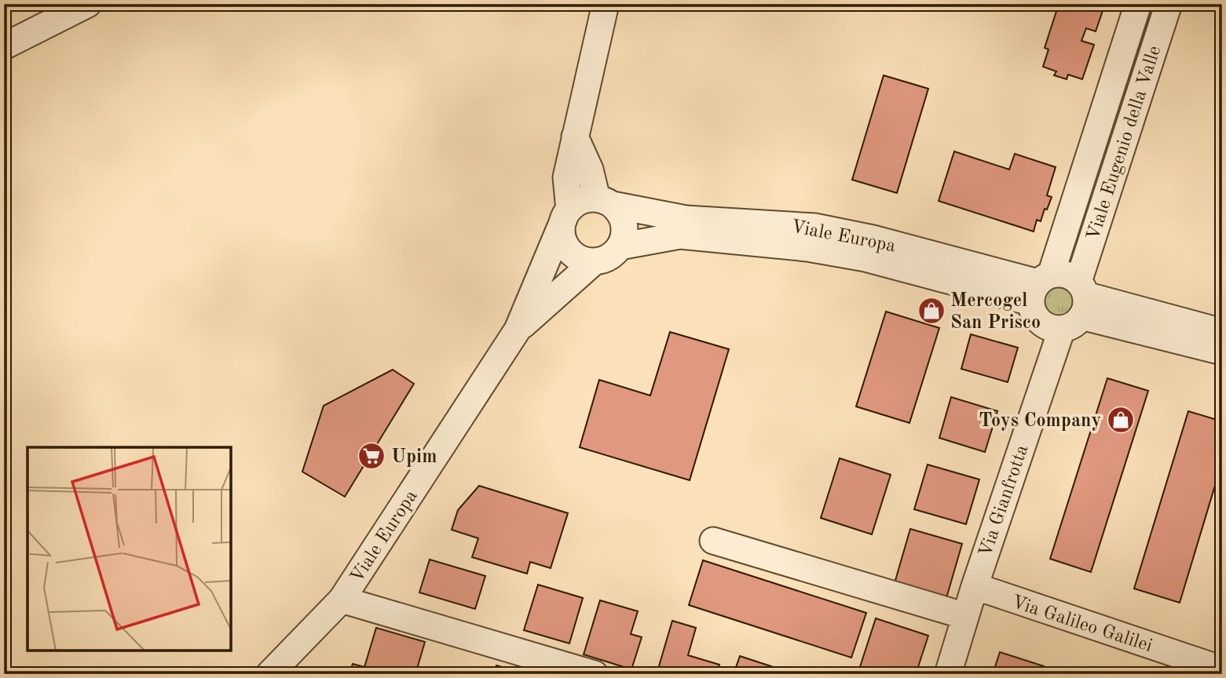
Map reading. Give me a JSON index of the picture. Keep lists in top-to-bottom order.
{
  "streets": {
    "street": [
      "Viale Eugenio della Valle",
      "Viale Europa",
      "Via Gianfrotta",
      "Via Galileo Galilei"
    ]
  },
  "crossings": [
    ["Viale Eugenio della Valle", "Viale Europa"],
    ["Viale Eugenio della Valle", "Via Gianfrotta"],
    ["Viale Europa", "Via Gianfrotta"],
    ["Via Gianfrotta", "Via Galileo Galilei"]
  ],
  "places": {
    "shop": ["Mercogel San Prisco", "Toys Company"],
    "supermarket": ["Upim"]
  }
}
